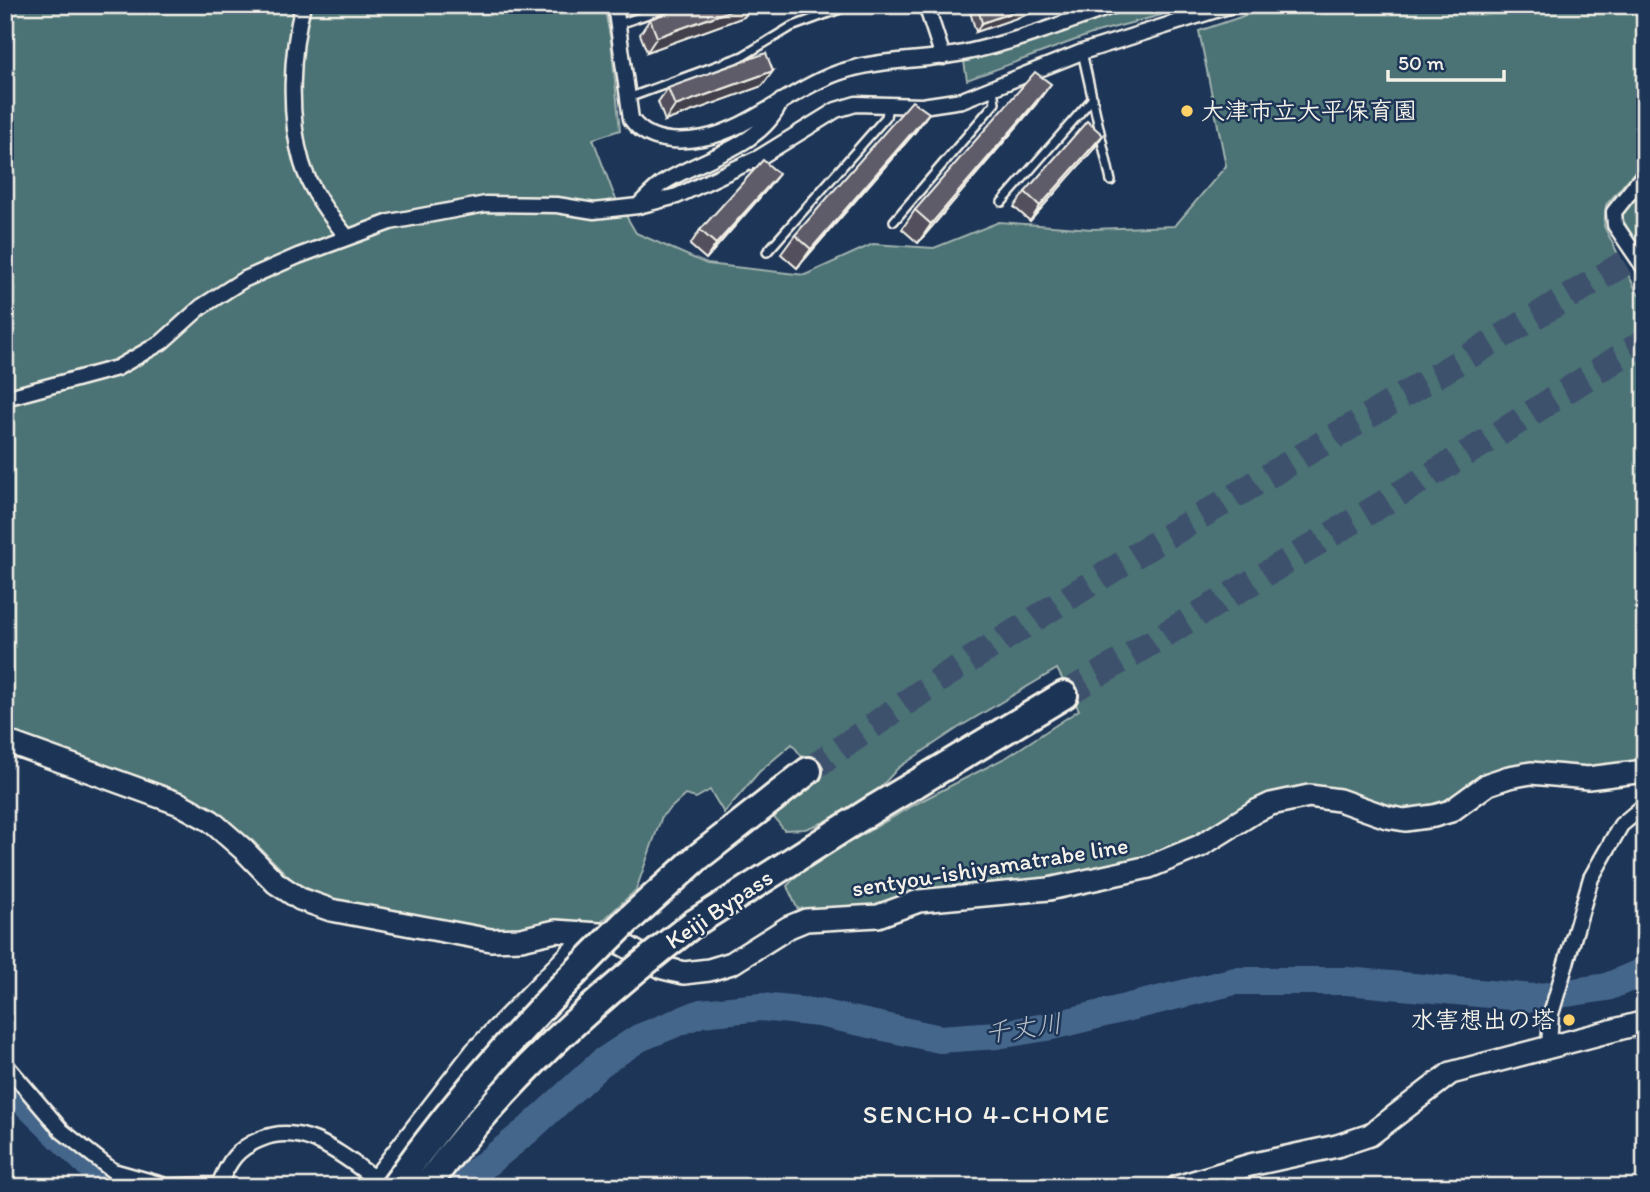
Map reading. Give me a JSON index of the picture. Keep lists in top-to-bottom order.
{
  "streets": {
    "highway": ["Keiji Bypass"],
    "main road": ["sentyou-ishiyamatrabe line"]
  },
  "districts": ["SENCHO 4-CHOME"],
  "water": ["千丈川"],
  "places": ["大津市立大平保育園", "水害想出の塔"],
  "scale_bar": "50 m"
}
